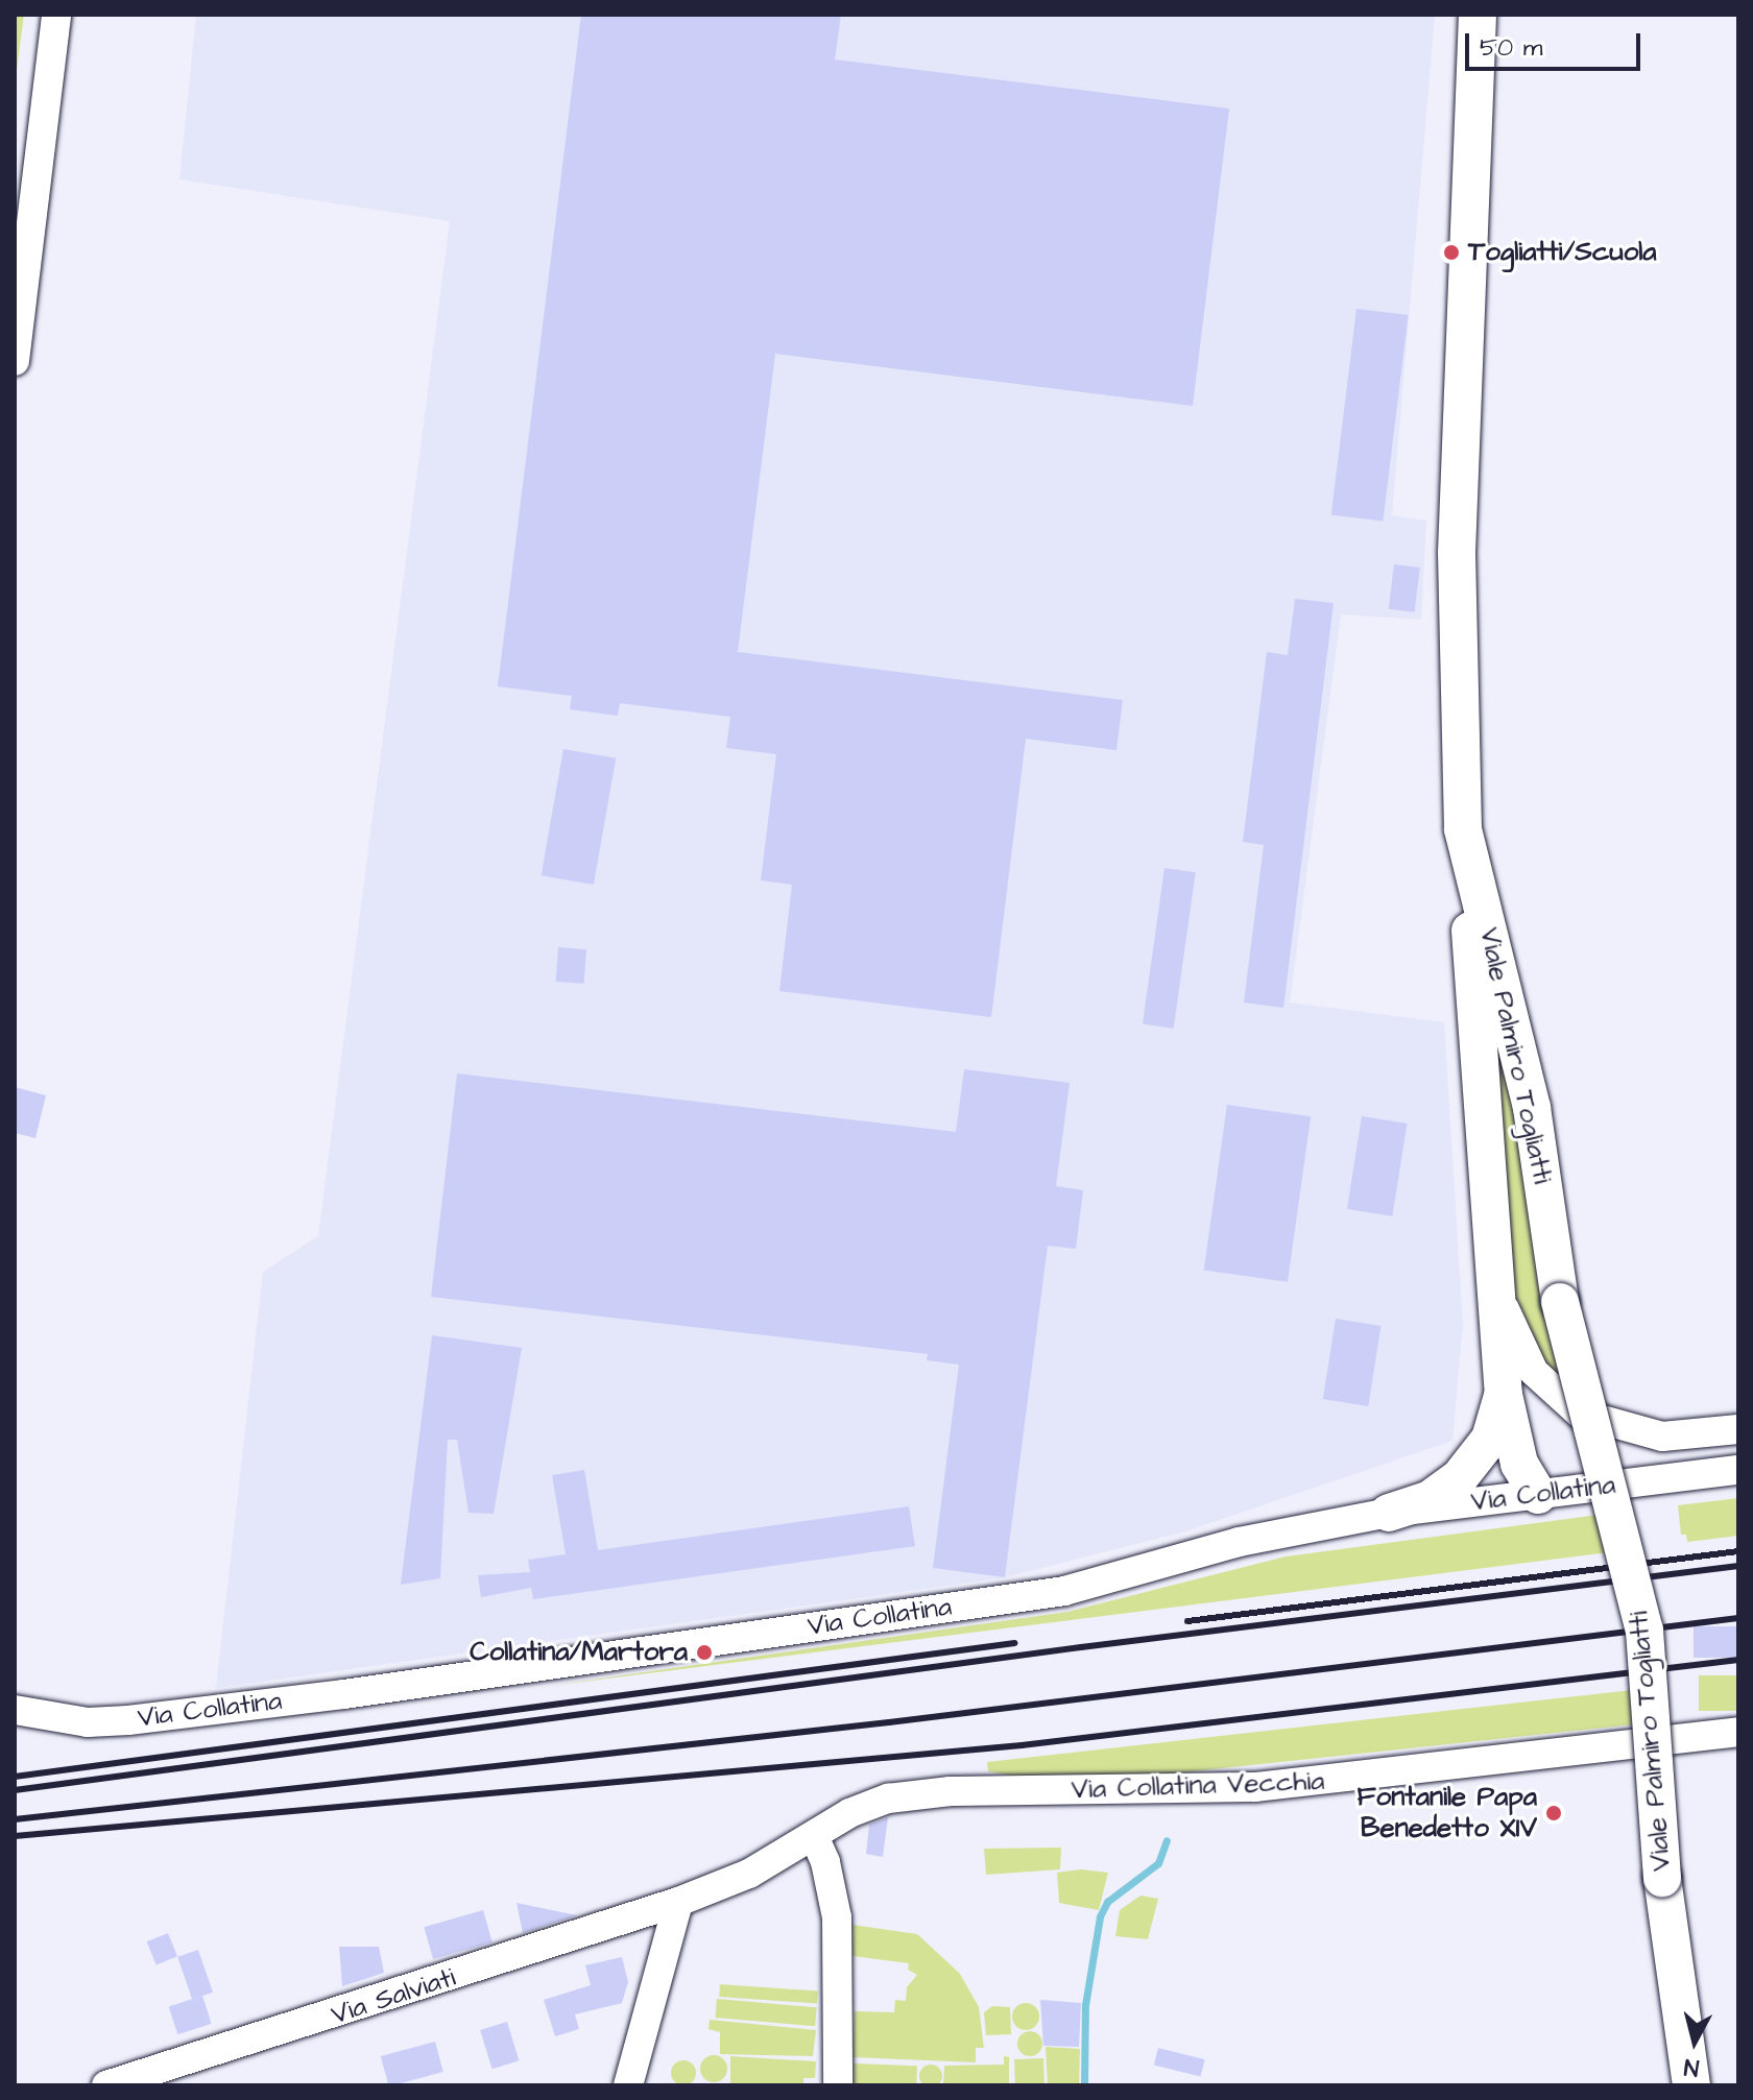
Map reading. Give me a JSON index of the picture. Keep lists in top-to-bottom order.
{
  "streets": {
    "main road": ["Viale Palmiro Togliatti"],
    "street": ["Via Collatina", "Via Collatina Vecchia", "Via Salviati"]
  },
  "crossings": [
    ["Via Collatina Vecchia", "Via Salviati"]
  ],
  "places": ["Togliatti/Scuola", "Collatina/Martora", "Fontanile Papa Benedetto XIV"],
  "scale_bar": "50 m",
  "north": "bottom"
}
